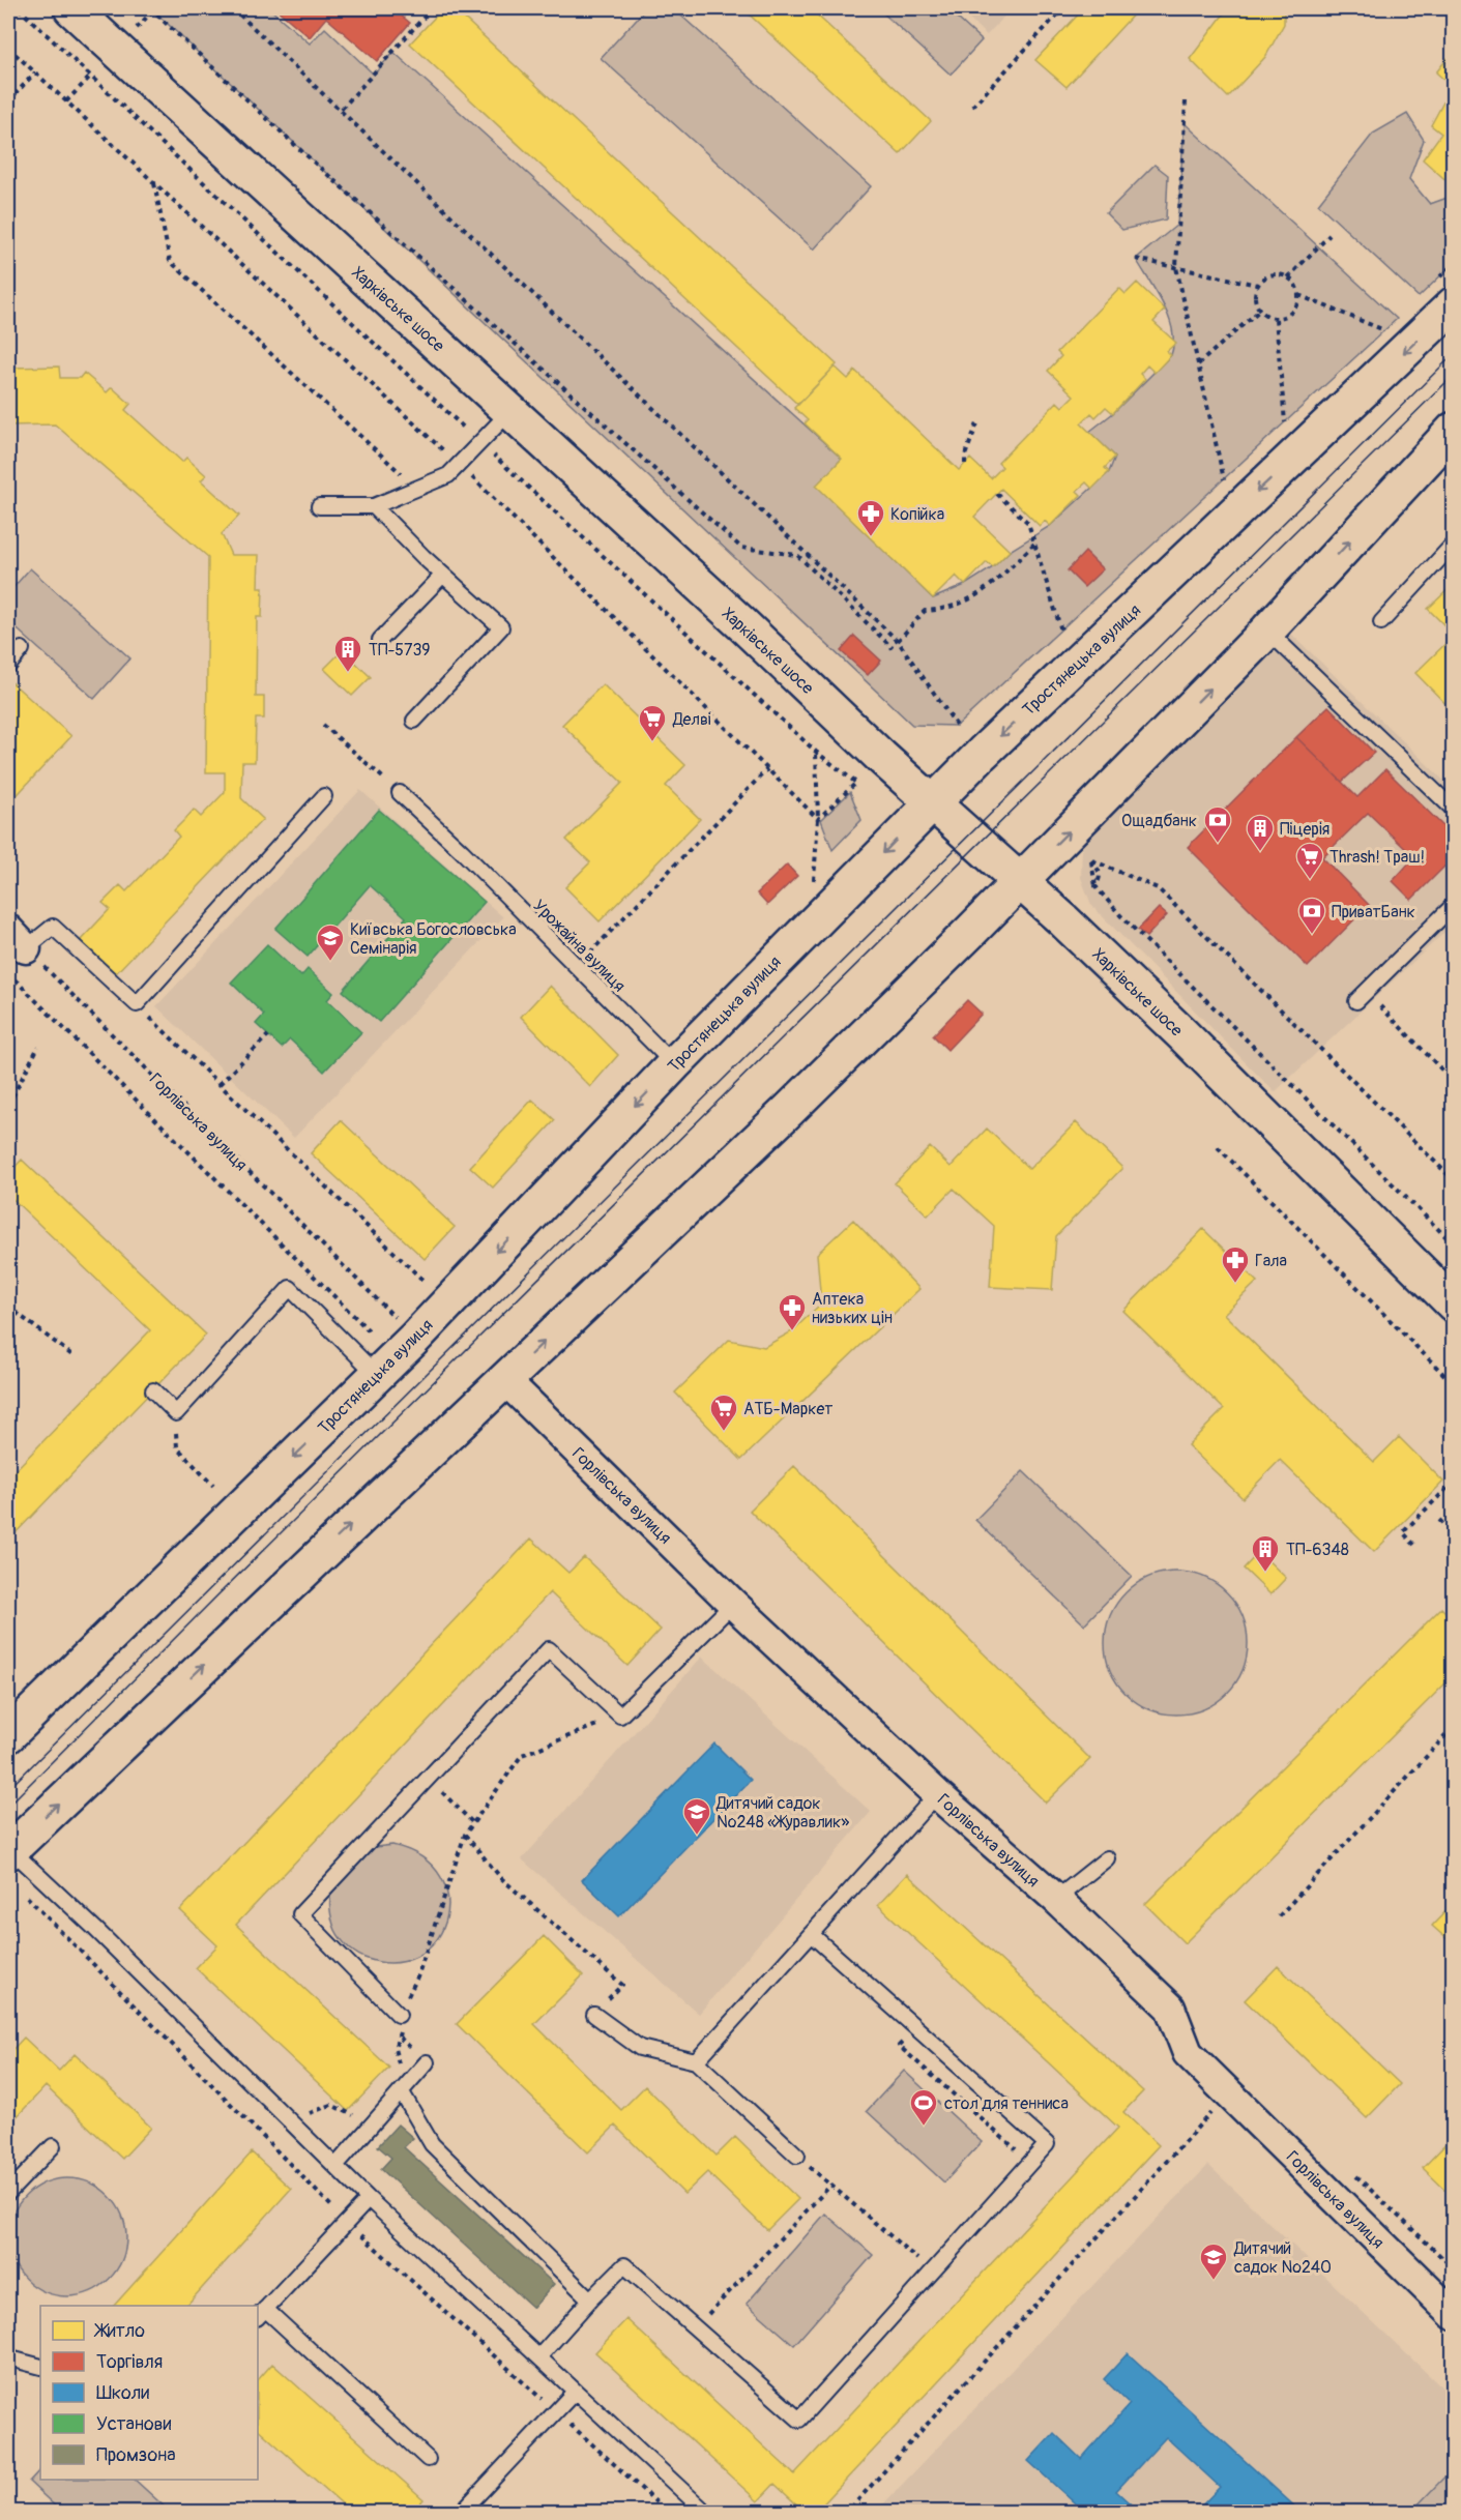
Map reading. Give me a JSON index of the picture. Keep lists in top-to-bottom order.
{
  "streets": {
    "main road": ["Харківське шосе", "Тростянецька вулиця"],
    "street": ["Горлівська вулиця"],
    "lane": ["Урожайна вулиця"]
  },
  "crossings": [
    ["Харківське шосе", "Тростянецька вулиця"],
    ["Тростянецька вулиця", "Урожайна вулиця"]
  ],
  "places": {
    "pharmacy": ["Копійка", "Гала", "Аптека низьких цін"],
    "building": ["ТП-5739", "Піцерія", "ТП-6348"],
    "supermarket": ["Делві", "Thrash! Траш!", "АТБ-Маркет"],
    "bank": ["Ощадбанк", "ПриватБанк"],
    "school or university": ["Київська Богословська Семінарія", "Дитячий садок №248 «Журавлик»", "Дитячий садок №240"],
    "sports": ["стол для тенниса"]
  },
  "legend": [
    "Житло",
    "Торгівля",
    "Школи",
    "Установи",
    "Промзона"
  ]
}
